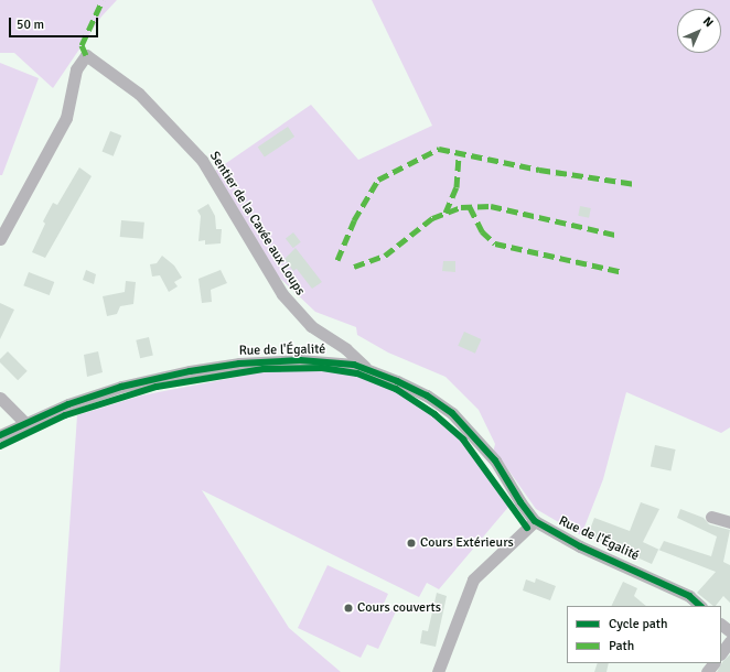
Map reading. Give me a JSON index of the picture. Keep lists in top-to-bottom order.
{
  "streets": {
    "street": ["Sentier de la Cavée aux Loups", "Rue de l'Égalité"]
  },
  "crossings": [
    ["Sentier de la Cavée aux Loups", "Rue de l'Égalité"]
  ],
  "places": ["Cours Extérieurs", "Cours couverts"],
  "legend": ["Cycle path", "Path"],
  "scale_bar": "50 m",
  "north": "top right"
}
